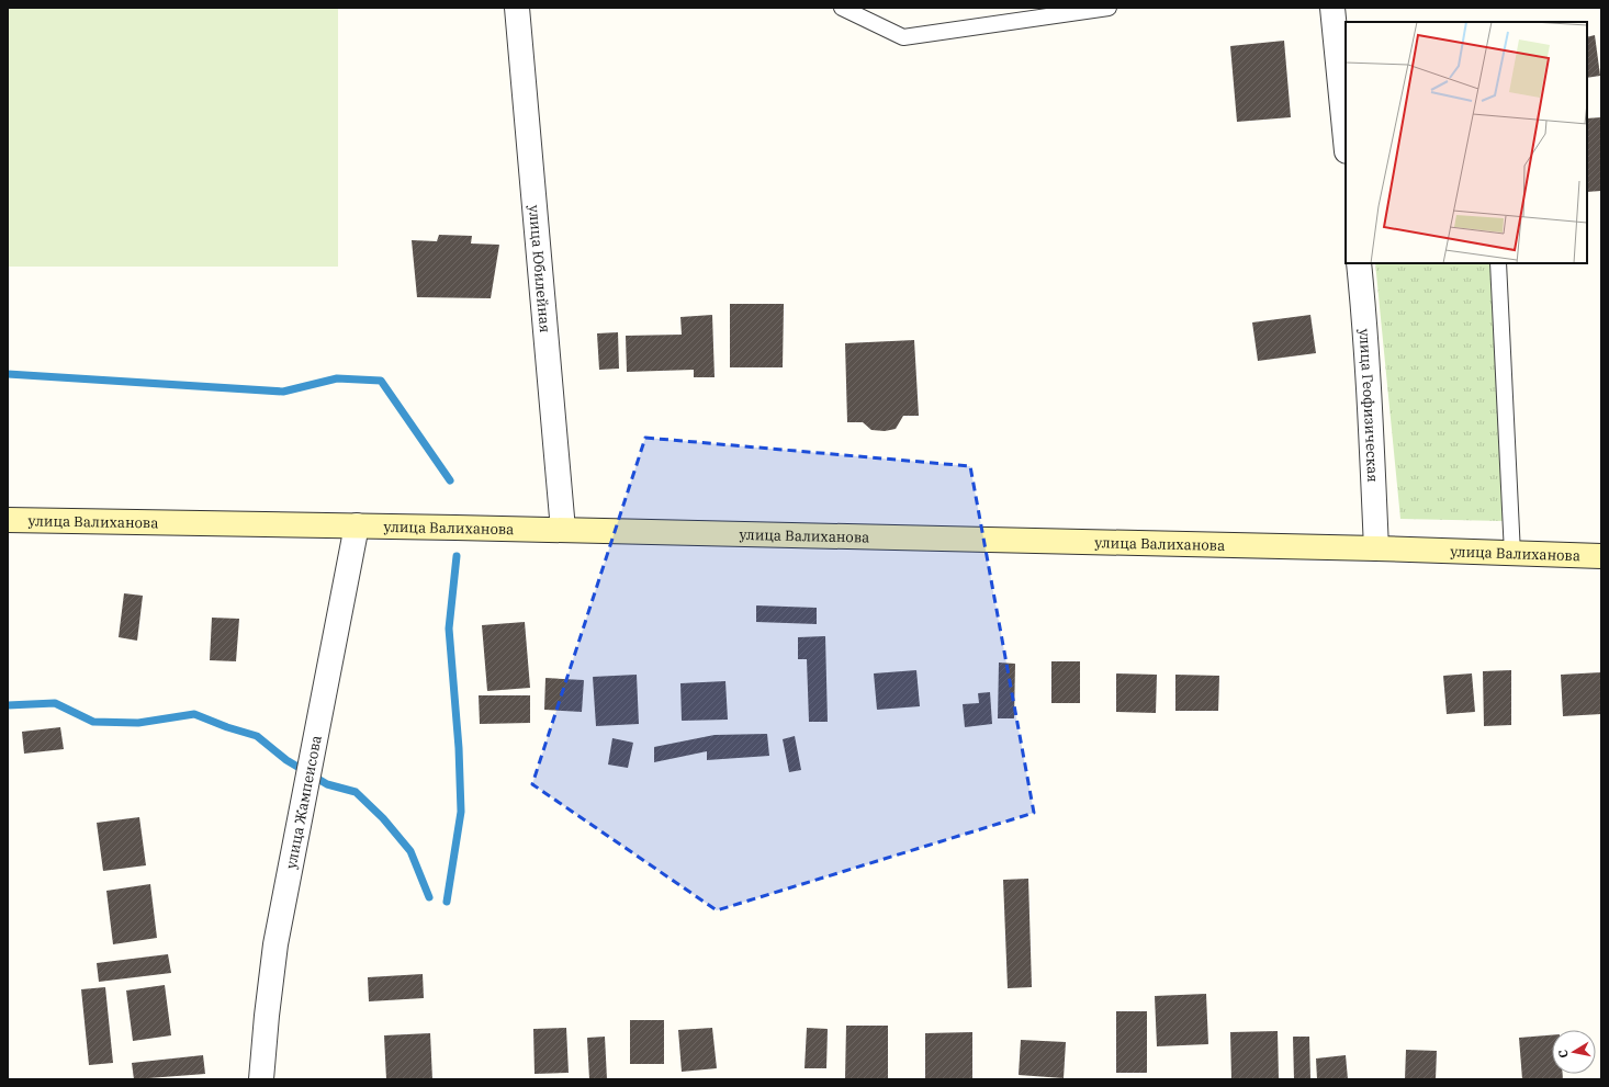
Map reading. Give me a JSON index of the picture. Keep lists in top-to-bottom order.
{
  "streets": {
    "main road": ["улица Валиханова"],
    "street": ["улица Юбилейная", "улица Геофизическая", "улица Жампеисова"]
  },
  "crossings": [
    ["улица Юбилейная", "улица Валиханова"],
    ["улица Геофизическая", "улица Валиханова"],
    ["улица Валиханова", "улица Жампеисова"]
  ],
  "north": "left"
}
